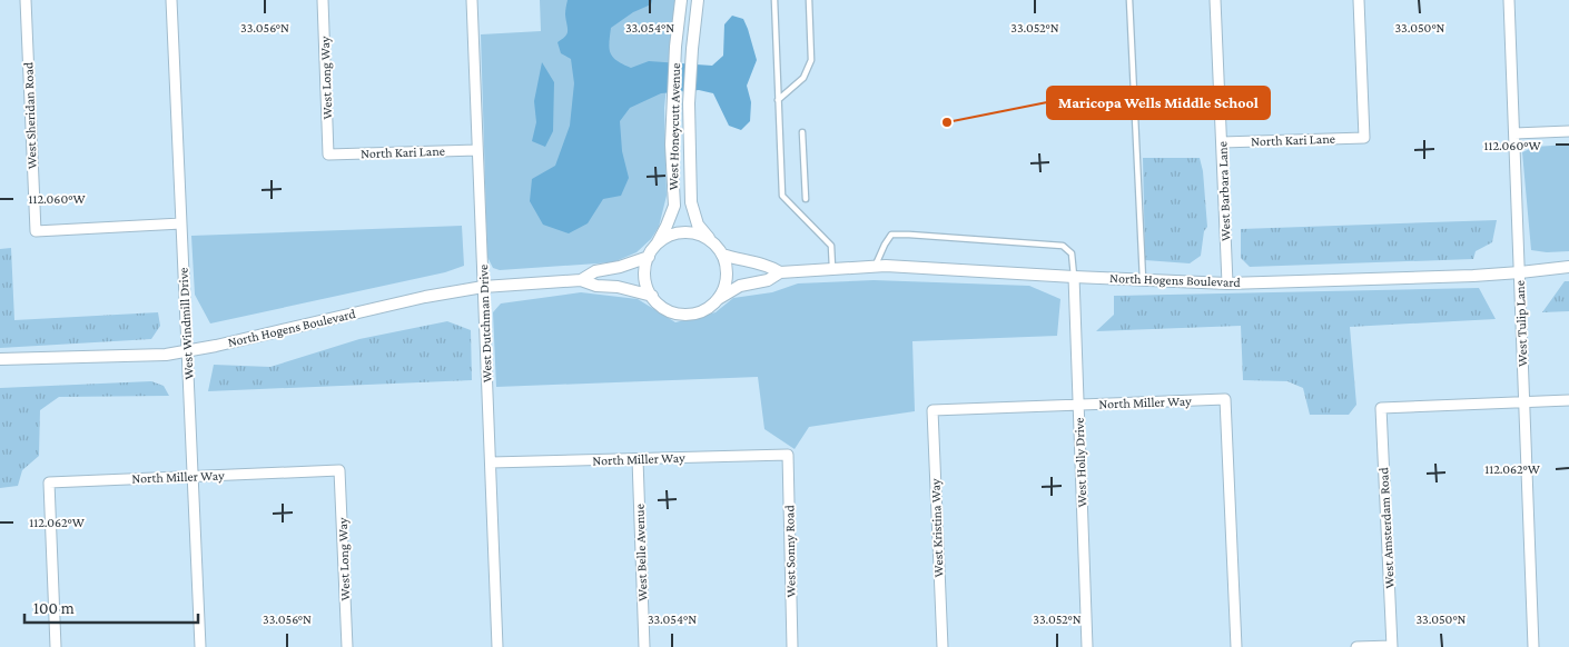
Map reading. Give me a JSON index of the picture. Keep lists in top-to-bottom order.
{
  "streets": {
    "street": [
      "West Long Way",
      "West Sheridan Road",
      "West Honeycutt Avenue",
      "North Kari Lane",
      "West Barbara Lane",
      "North Hogens Boulevard",
      "West Windmill Drive",
      "West Dutchman Drive",
      "West Tulip Lane",
      "North Miller Way",
      "West Holly Drive",
      "West Kristina Way",
      "West Amsterdam Road",
      "West Sonny Road",
      "West Belle Avenue"
    ]
  },
  "crossings": [
    ["West Long Way", "North Kari Lane"],
    ["West Long Way", "North Miller Way"],
    ["West Sheridan Road", "West Windmill Drive"],
    ["West Honeycutt Avenue", "North Hogens Boulevard"],
    ["North Kari Lane", "West Barbara Lane"],
    ["North Kari Lane", "West Dutchman Drive"],
    ["West Barbara Lane", "North Hogens Boulevard"],
    ["North Hogens Boulevard", "West Windmill Drive"],
    ["North Hogens Boulevard", "West Dutchman Drive"],
    ["North Hogens Boulevard", "West Tulip Lane"],
    ["North Hogens Boulevard", "West Holly Drive"],
    ["West Windmill Drive", "North Miller Way"],
    ["West Dutchman Drive", "North Miller Way"],
    ["West Tulip Lane", "West Amsterdam Road"],
    ["North Miller Way", "West Holly Drive"],
    ["North Miller Way", "West Kristina Way"],
    ["North Miller Way", "West Sonny Road"],
    ["North Miller Way", "West Belle Avenue"]
  ],
  "places": ["Maricopa Wells Middle School"],
  "scale_bar": "100 m",
  "coordinates": [
    "33.056°N",
    "33.054°N",
    "33.052°N",
    "33.050°N",
    "112.060°W",
    "112.062°W"
  ]
}
